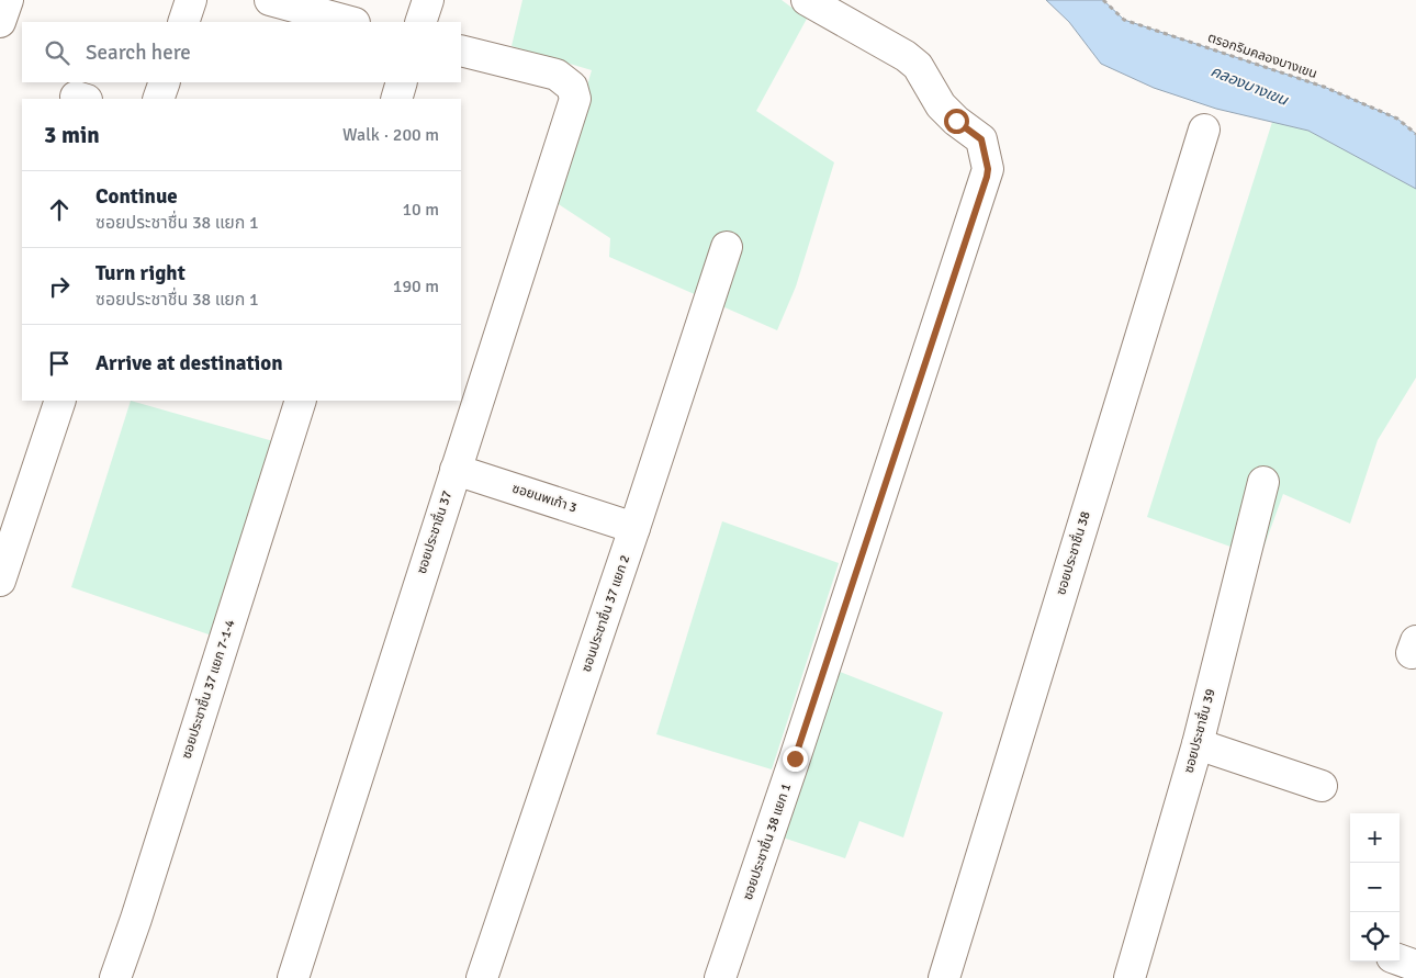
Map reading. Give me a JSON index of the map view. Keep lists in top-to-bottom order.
{
  "streets": {
    "street": [
      "ซอยนพเก้า 3",
      "ซอยประชาชื่น 37",
      "ซอยประชาชื่น 38",
      "ซอนประชาชื่น 37 แยก 2",
      "ซอยประชาชื่น 37 แยก 7-1-4",
      "ซอยประชาชื่น 39",
      "ซอยประชาชื่น 38 แยก 1"
    ],
    "path": ["ตรอกริมคลองบางเขน"]
  },
  "crossings": [
    ["ซอยนพเก้า 3", "ซอยประชาชื่น 37"],
    ["ซอยนพเก้า 3", "ซอนประชาชื่น 37 แยก 2"]
  ],
  "water": ["คลองบางเขน"],
  "page": {
    "search": "Search here",
    "heading": ["3 min", "Walk · 200 m"],
    "list": [
      ["Continue", "ซอยประชาชื่น 38 แยก 1", "10 m"],
      ["Turn right", "ซอยประชาชื่น 38 แยก 1", "190 m"],
      "Arrive at destination"
    ],
    "map_buttons": ["+", "−"]
  }
}
